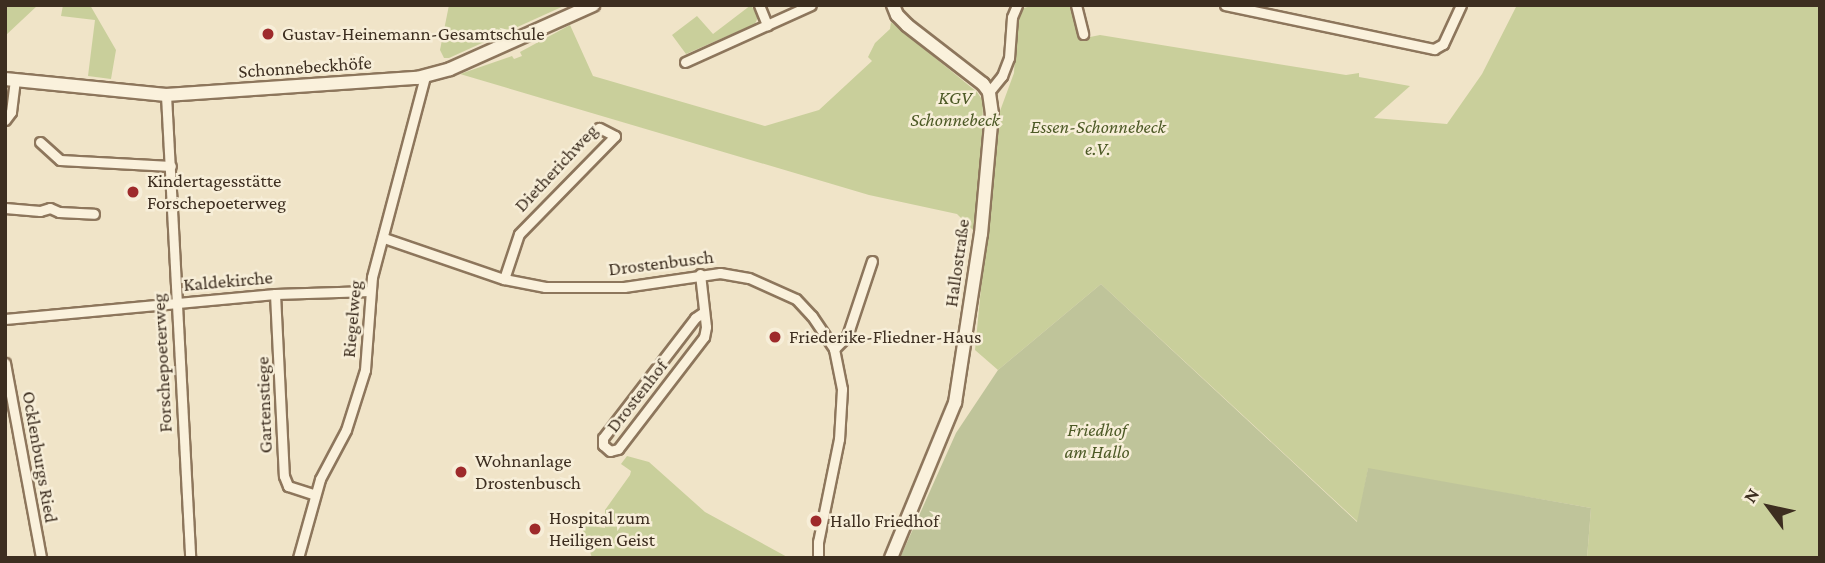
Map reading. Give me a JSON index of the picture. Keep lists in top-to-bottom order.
{
  "streets": {
    "main road": ["Schonnebeckhöfe", "Hallostraße"],
    "street": [
      "Dietherichweg",
      "Drostenbusch",
      "Kaldekirche",
      "Riegelweg",
      "Forschepoeterweg",
      "Drostenhof",
      "Gartenstiege",
      "Ocklenburgs Ried"
    ]
  },
  "crossings": [
    ["Schonnebeckhöfe", "Riegelweg"],
    ["Schonnebeckhöfe", "Forschepoeterweg"],
    ["Dietherichweg", "Drostenbusch"],
    ["Drostenbusch", "Riegelweg"],
    ["Drostenbusch", "Drostenhof"],
    ["Kaldekirche", "Riegelweg"],
    ["Kaldekirche", "Forschepoeterweg"],
    ["Kaldekirche", "Gartenstiege"],
    ["Riegelweg", "Gartenstiege"]
  ],
  "parks": ["KGV Schonnebeck", "Essen-Schonnebeck e.V.", "Friedhof am Hallo"],
  "places": [
    "Gustav-Heinemann-Gesamtschule",
    "Kindertagesstätte Forschepoeterweg",
    "Friederike-Fliedner-Haus",
    "Wohnanlage Drostenbusch",
    "Hallo Friedhof",
    "Hospital zum Heiligen Geist"
  ],
  "north": "top left"
}
